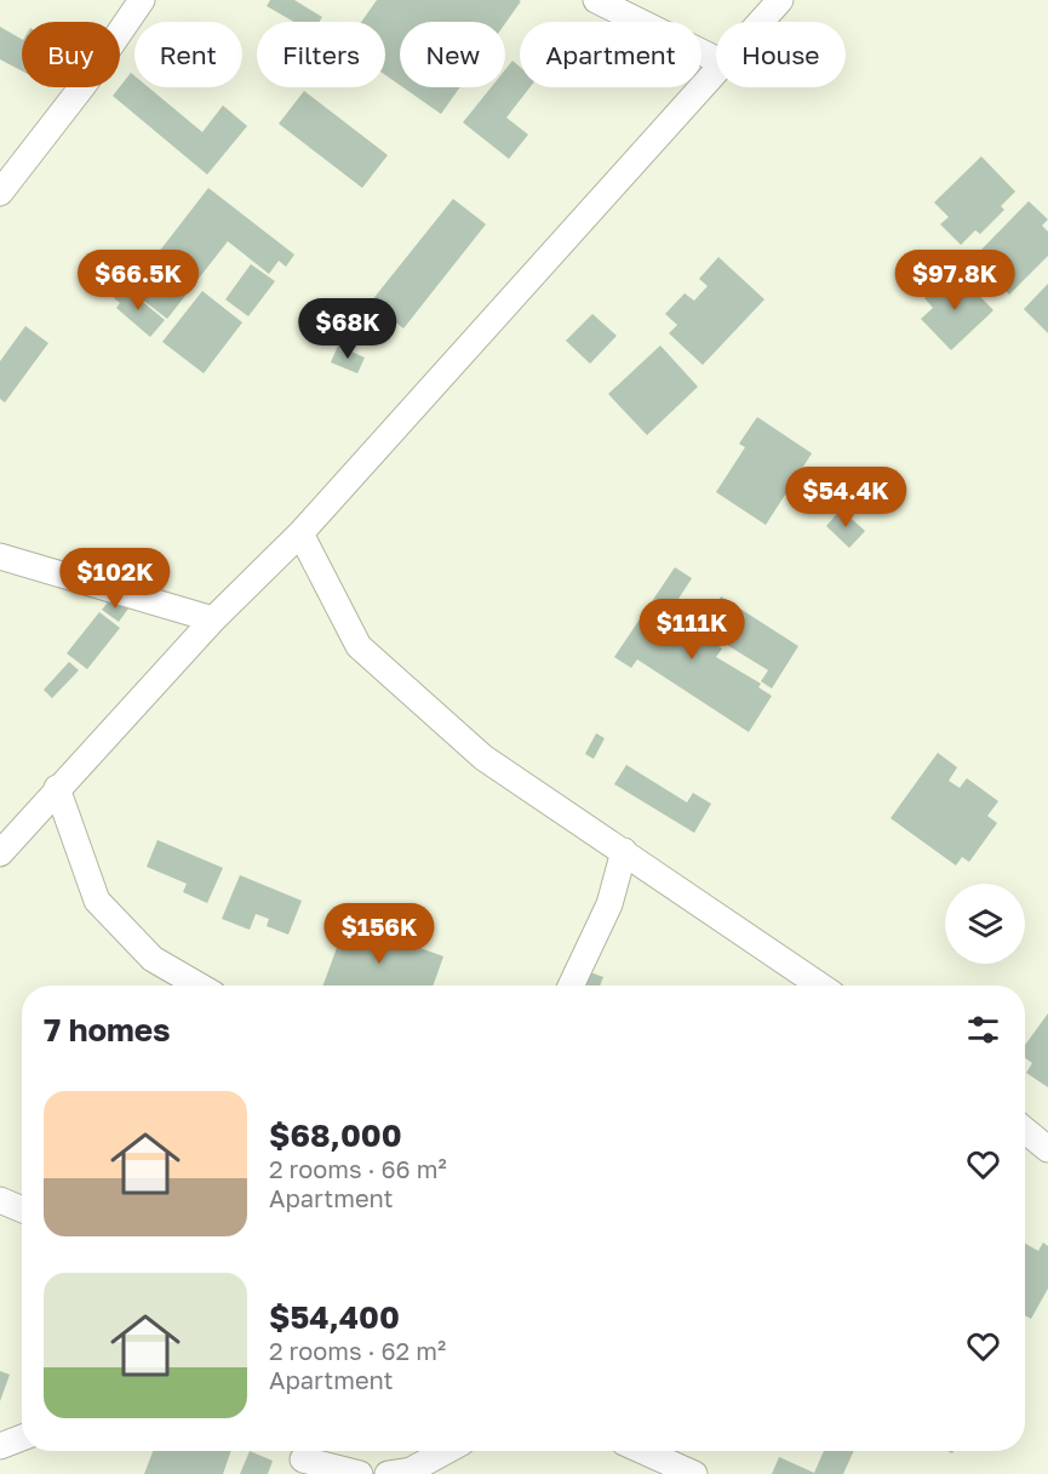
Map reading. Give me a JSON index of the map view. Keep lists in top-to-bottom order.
{
  "page": {
    "chip": [
      "Buy",
      "Rent",
      "Filters",
      "New",
      "Apartment",
      "House"
    ],
    "price": [
      "$66.5K",
      "$97.8K",
      "$68K",
      "$54.4K",
      "$102K",
      "$111K",
      "$156K"
    ],
    "heading": "7 homes",
    "list": [
      {
        "name": "$68,000",
        "note": "2 rooms · 66 m² · Apartment"
      },
      {
        "name": "$54,400",
        "note": "2 rooms · 62 m² · Apartment"
      }
    ]
  }
}
